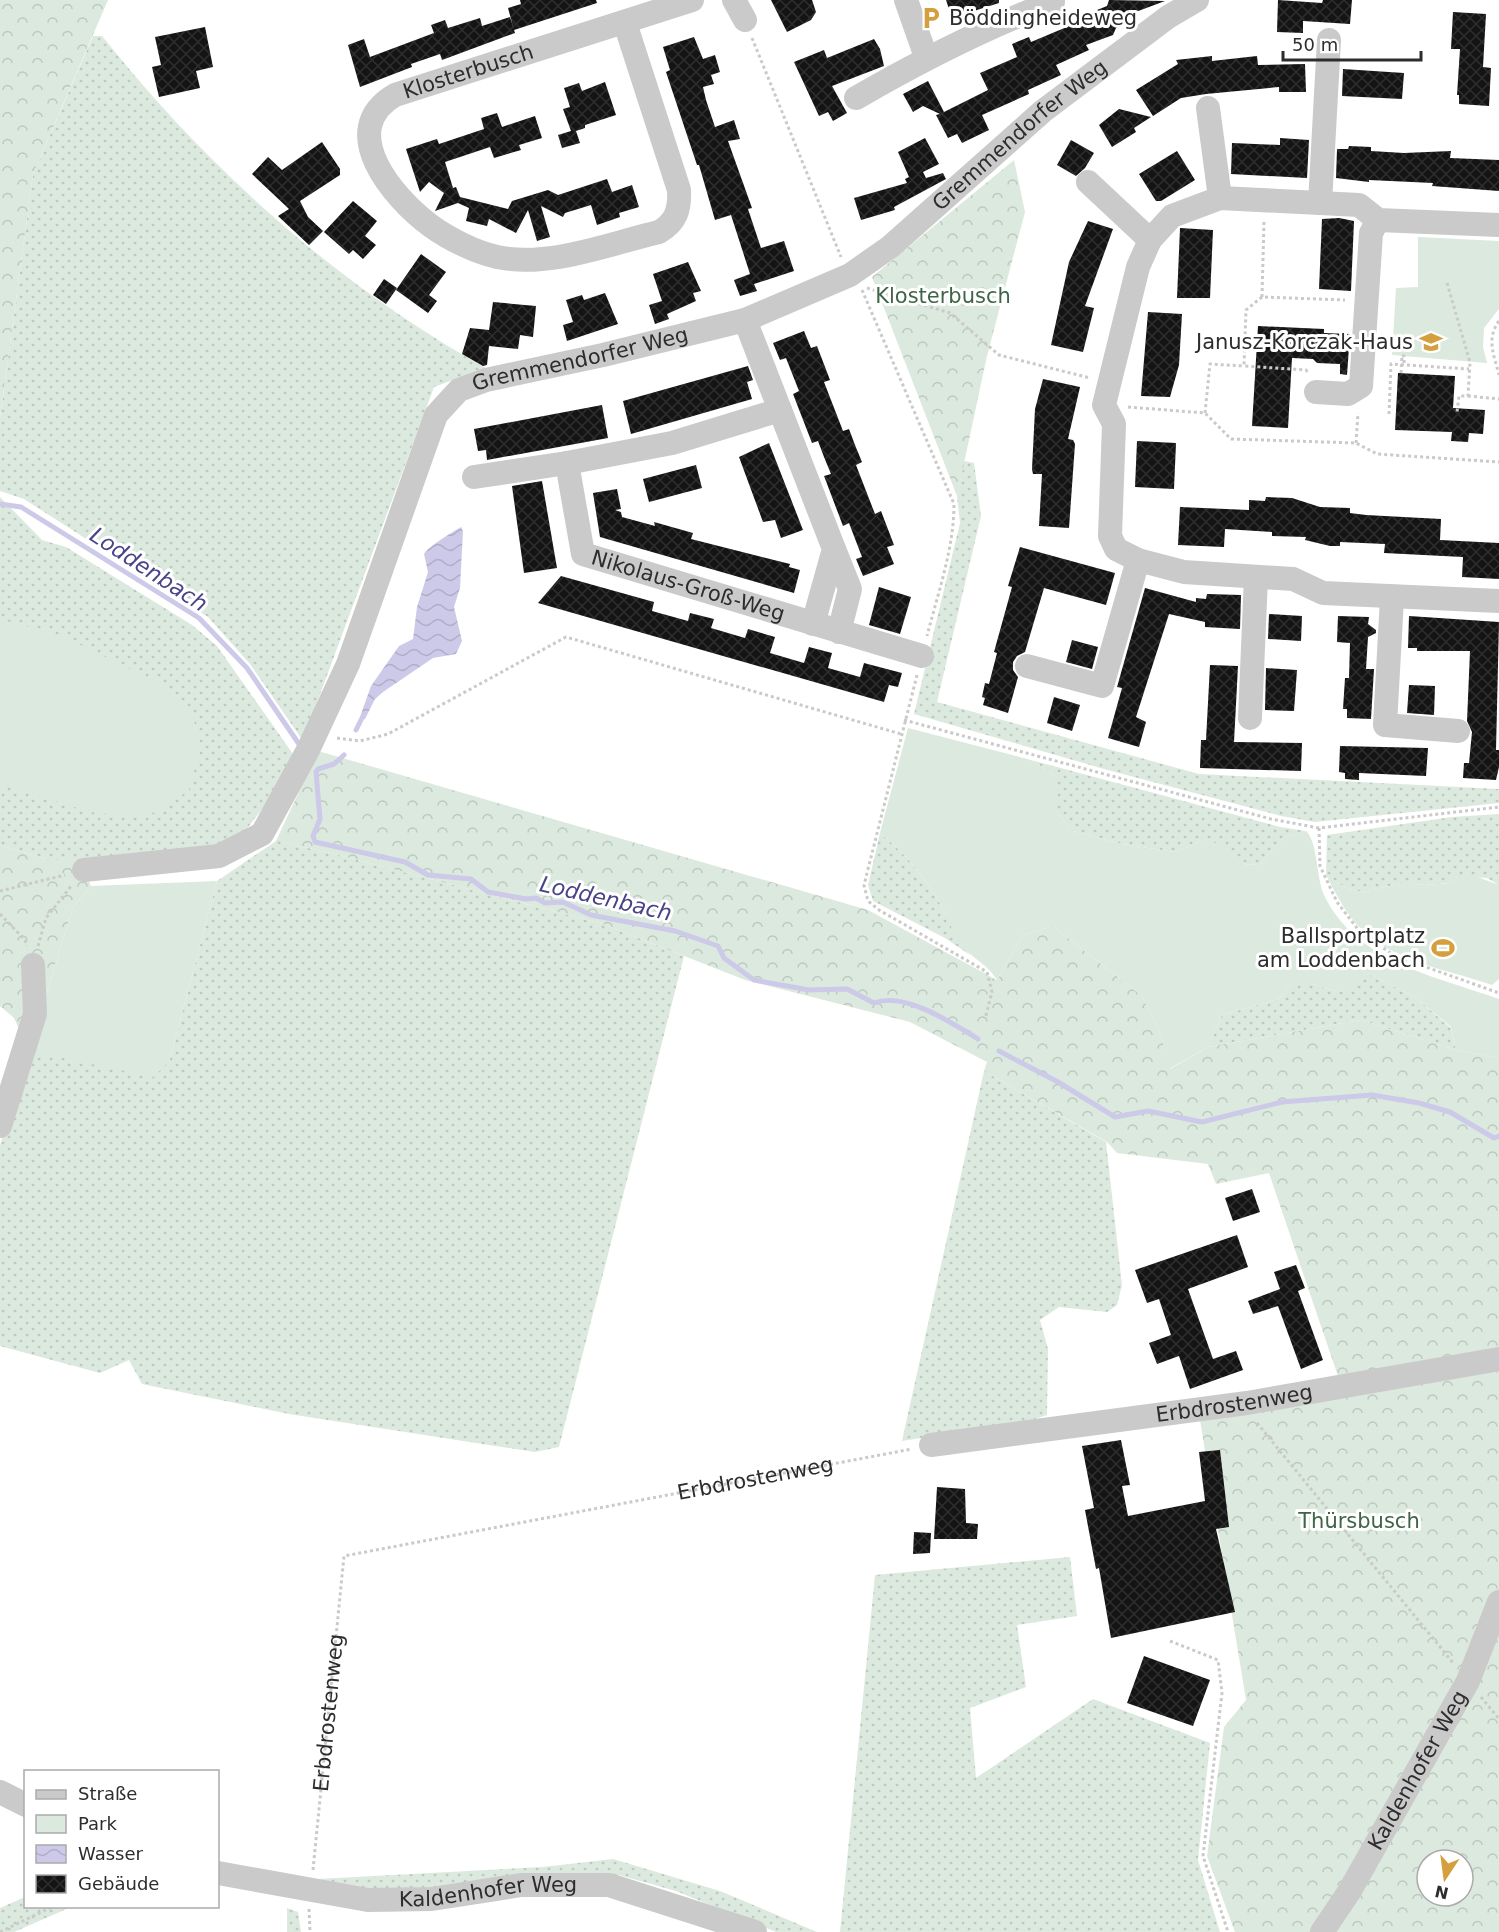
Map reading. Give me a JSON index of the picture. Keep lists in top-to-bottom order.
{
  "streets": {
    "street": [
      "Klosterbusch",
      "Gremmendorfer Weg",
      "Nikolaus-Groß-Weg",
      "Erbdrostenweg",
      "Kaldenhofer Weg"
    ]
  },
  "crossings": [
    ["Erbdrostenweg", "Kaldenhofer Weg"]
  ],
  "water": ["Loddenbach"],
  "parks": ["Klosterbusch", "Thürsbusch"],
  "places": {
    "parking": ["Böddingheideweg"],
    "school or university": ["Janusz-Korczak-Haus"],
    "sports": ["Ballsportplatz am Loddenbach"]
  },
  "legend": [
    "Straße",
    "Park",
    "Wasser",
    "Gebäude"
  ],
  "scale_bar": "50 m",
  "north": "bottom"
}
